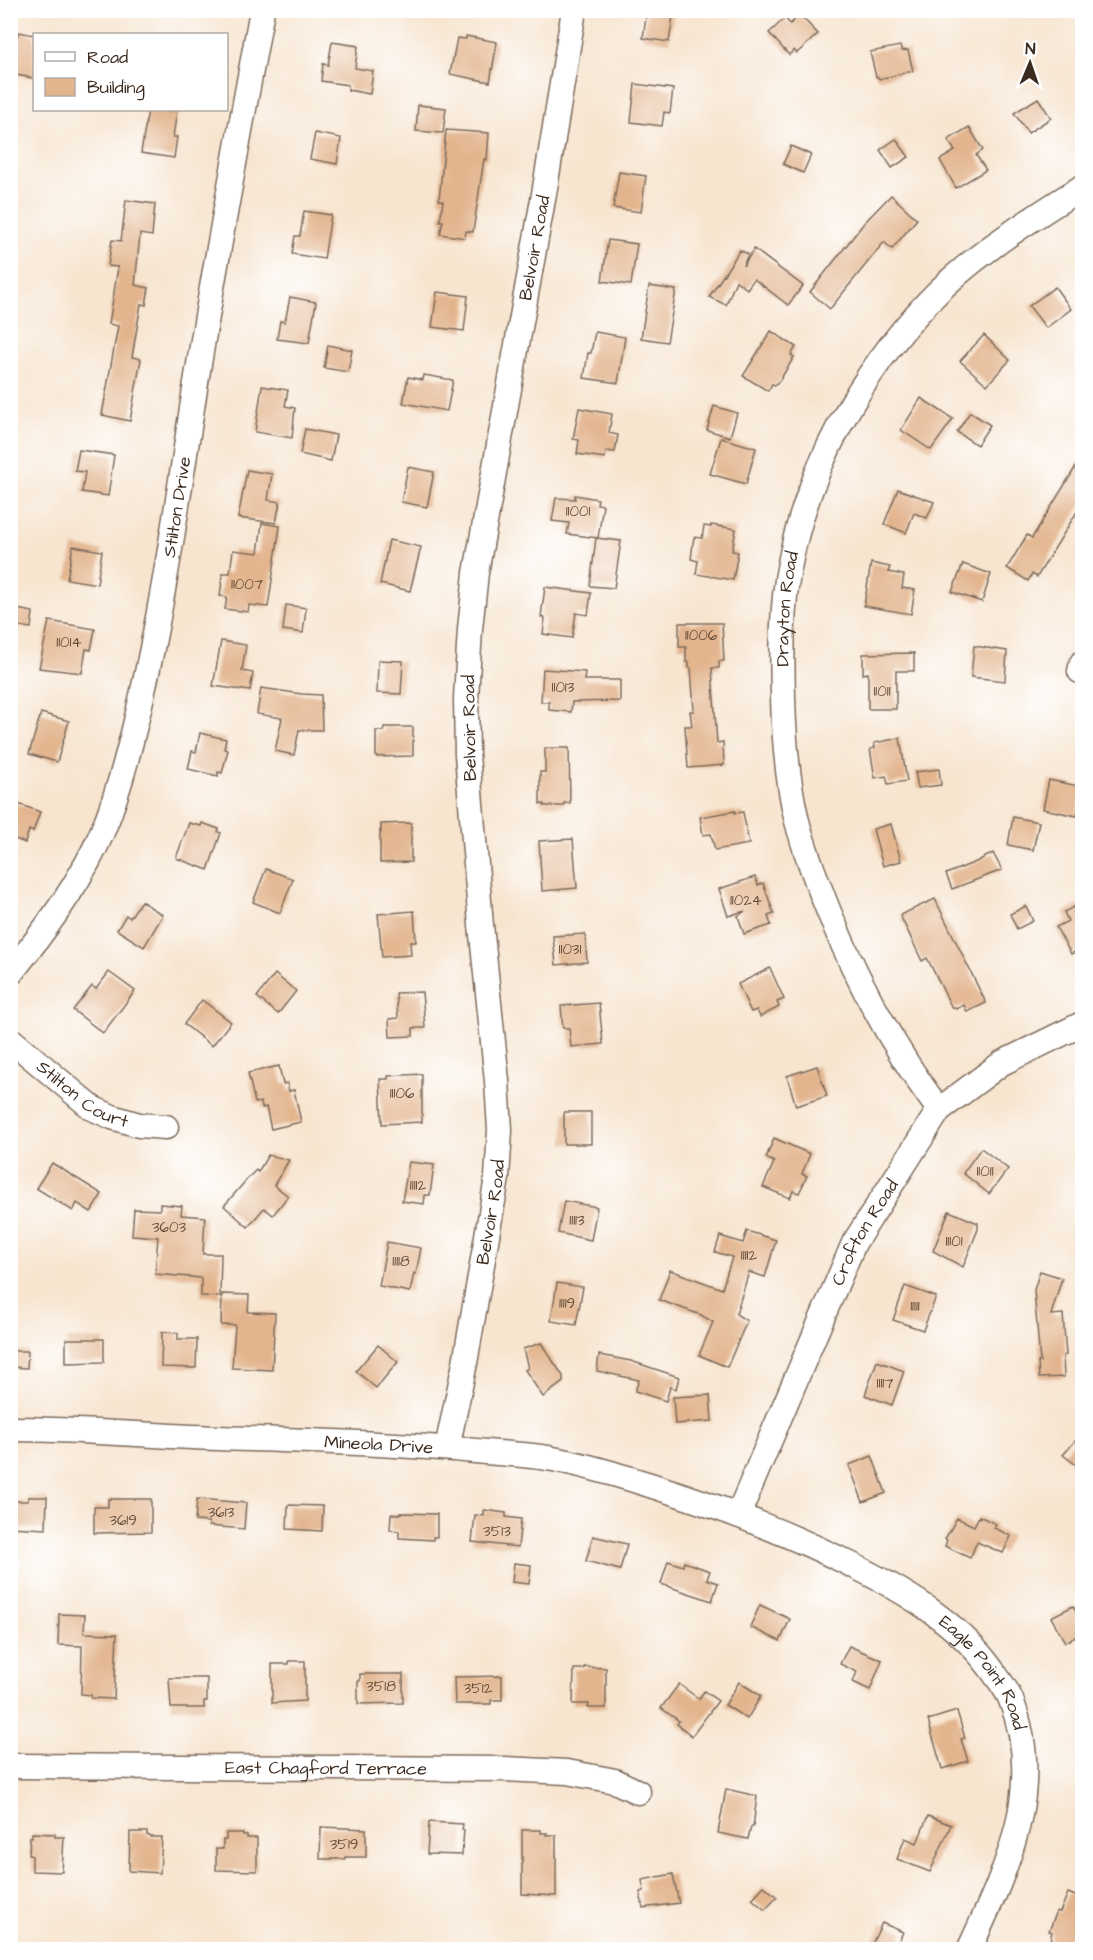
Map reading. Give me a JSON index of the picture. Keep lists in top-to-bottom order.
{
  "streets": {
    "street": [
      "Belvoir Road",
      "Stilton Drive",
      "Drayton Road",
      "Stilton Court",
      "Crofton Road",
      "Mineola Drive",
      "Eagle Point Road",
      "East Chagford Terrace"
    ]
  },
  "crossings": [
    ["Belvoir Road", "Mineola Drive"],
    ["Drayton Road", "Crofton Road"],
    ["Crofton Road", "Mineola Drive"],
    ["Crofton Road", "Eagle Point Road"],
    ["Mineola Drive", "Eagle Point Road"]
  ],
  "house_numbers": [
    "11001",
    "11007",
    "11006",
    "11014",
    "11013",
    "11011",
    "11024",
    "11031",
    "11106",
    "11011",
    "11112",
    "11113",
    "3603",
    "11101",
    "11112",
    "11118",
    "11119",
    "11111",
    "11117",
    "3613",
    "3619",
    "3513",
    "3518",
    "3512",
    "3519"
  ],
  "legend": ["Road", "Building"],
  "north": "top"
}
